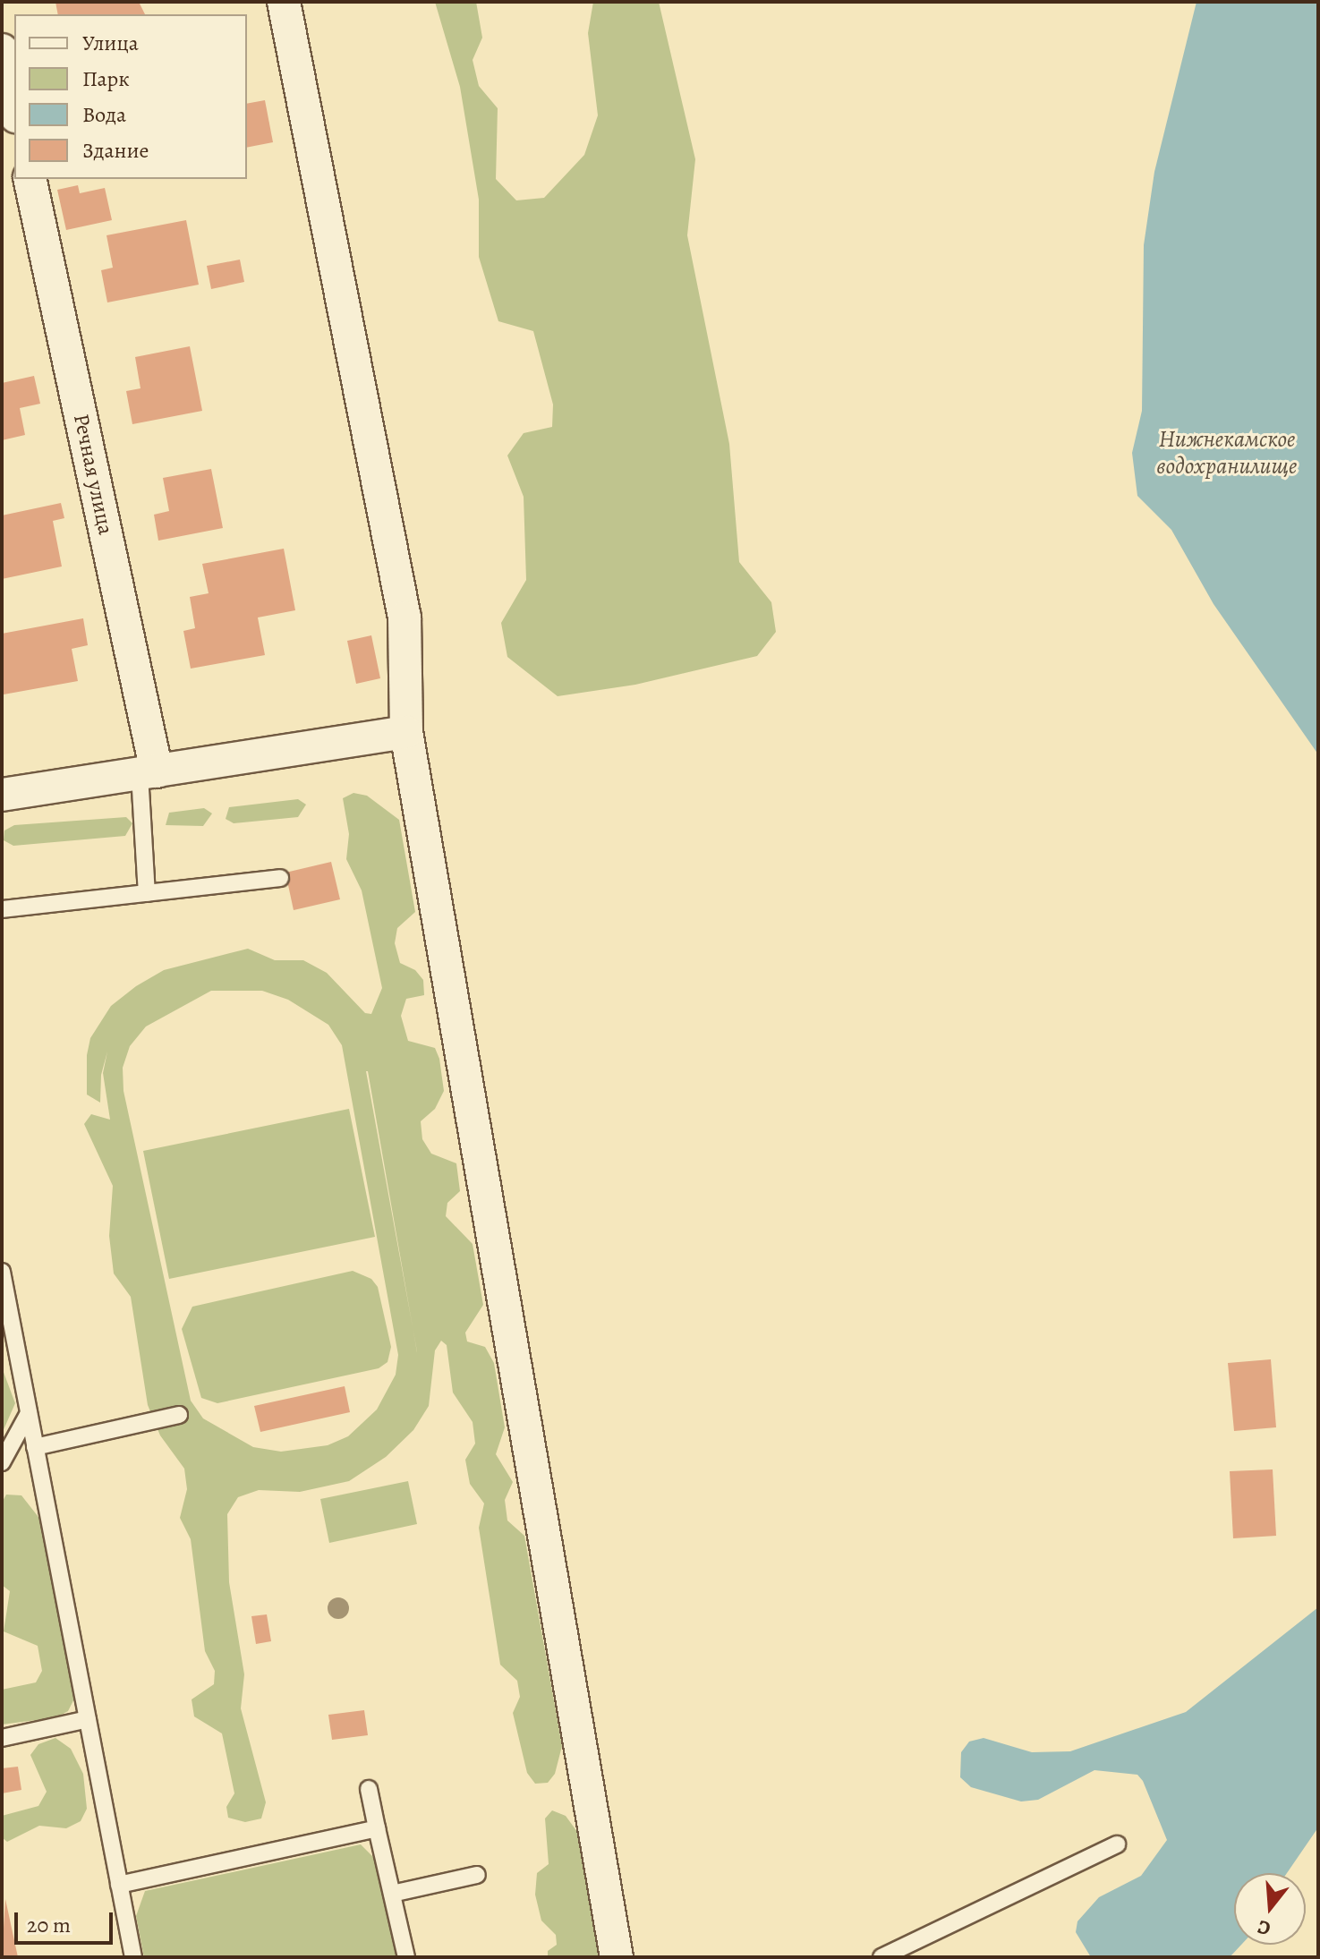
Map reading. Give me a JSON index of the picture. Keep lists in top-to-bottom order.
{
  "streets": {
    "street": ["Речная улица"]
  },
  "water": ["Нижнекамское водохранилище"],
  "legend": [
    "Улица",
    "Парк",
    "Вода",
    "Здание"
  ],
  "scale_bar": "20 m",
  "north": "bottom"
}
